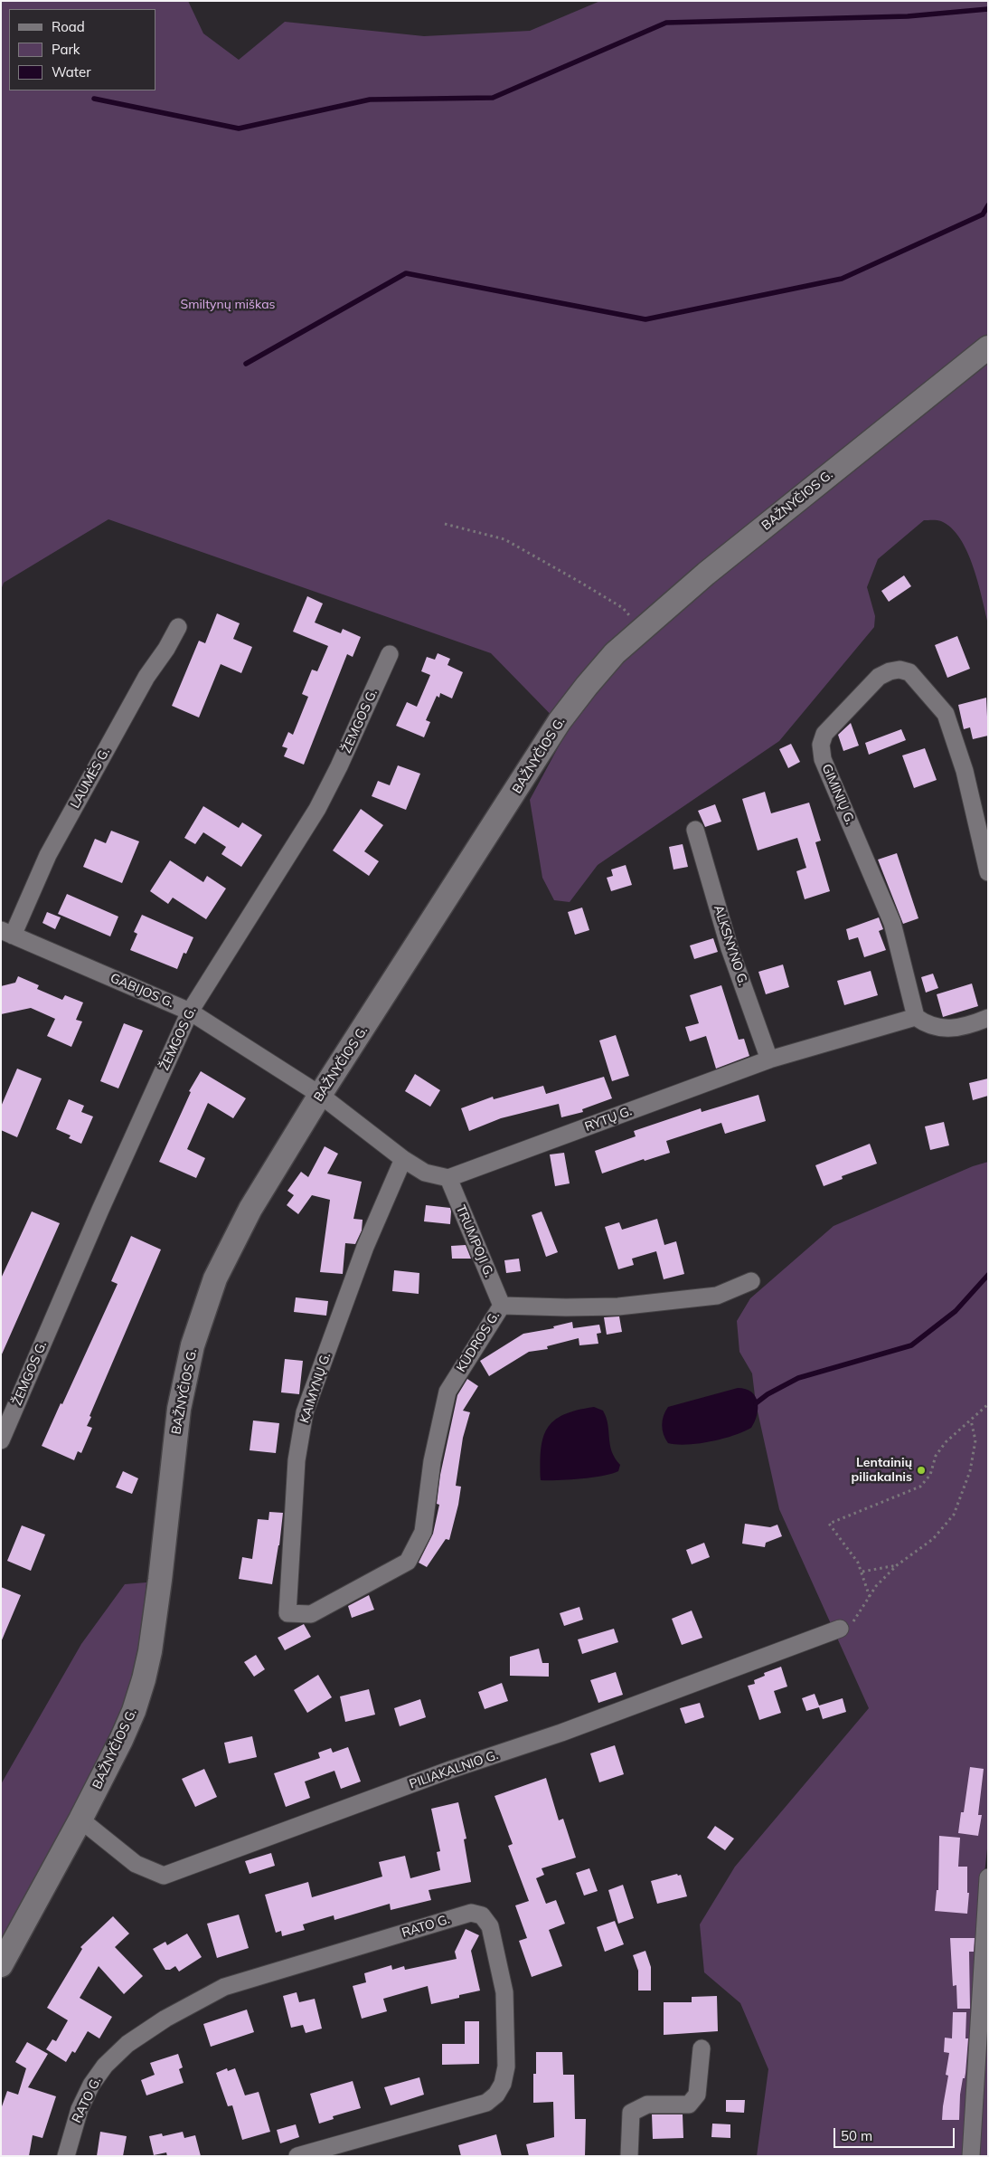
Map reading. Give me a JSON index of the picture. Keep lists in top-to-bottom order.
{
  "streets": {
    "main road": ["BAŽNYČIOS G."],
    "street": [
      "ŽEMGOS G.",
      "LAUMĖS G.",
      "GIMINIŲ G.",
      "ALKSNYNO G.",
      "GABIJOS G.",
      "RYTŲ G.",
      "TRUMPOJI G.",
      "KŪDROS G.",
      "KAIMYNŲ G.",
      "PILIAKALNIO G.",
      "RATO G."
    ]
  },
  "crossings": [
    ["BAŽNYČIOS G.", "GABIJOS G."],
    ["BAŽNYČIOS G.", "PILIAKALNIO G."],
    ["ŽEMGOS G.", "GABIJOS G."],
    ["LAUMĖS G.", "GABIJOS G."],
    ["GIMINIŲ G.", "RYTŲ G."],
    ["ALKSNYNO G.", "RYTŲ G."],
    ["RYTŲ G.", "TRUMPOJI G."],
    ["TRUMPOJI G.", "KŪDROS G."],
    ["KŪDROS G.", "KAIMYNŲ G."]
  ],
  "parks": ["Smiltynų miškas"],
  "places": ["Lentainių piliakalnis"],
  "legend": ["Road", "Park", "Water"],
  "scale_bar": "50 m"
}
